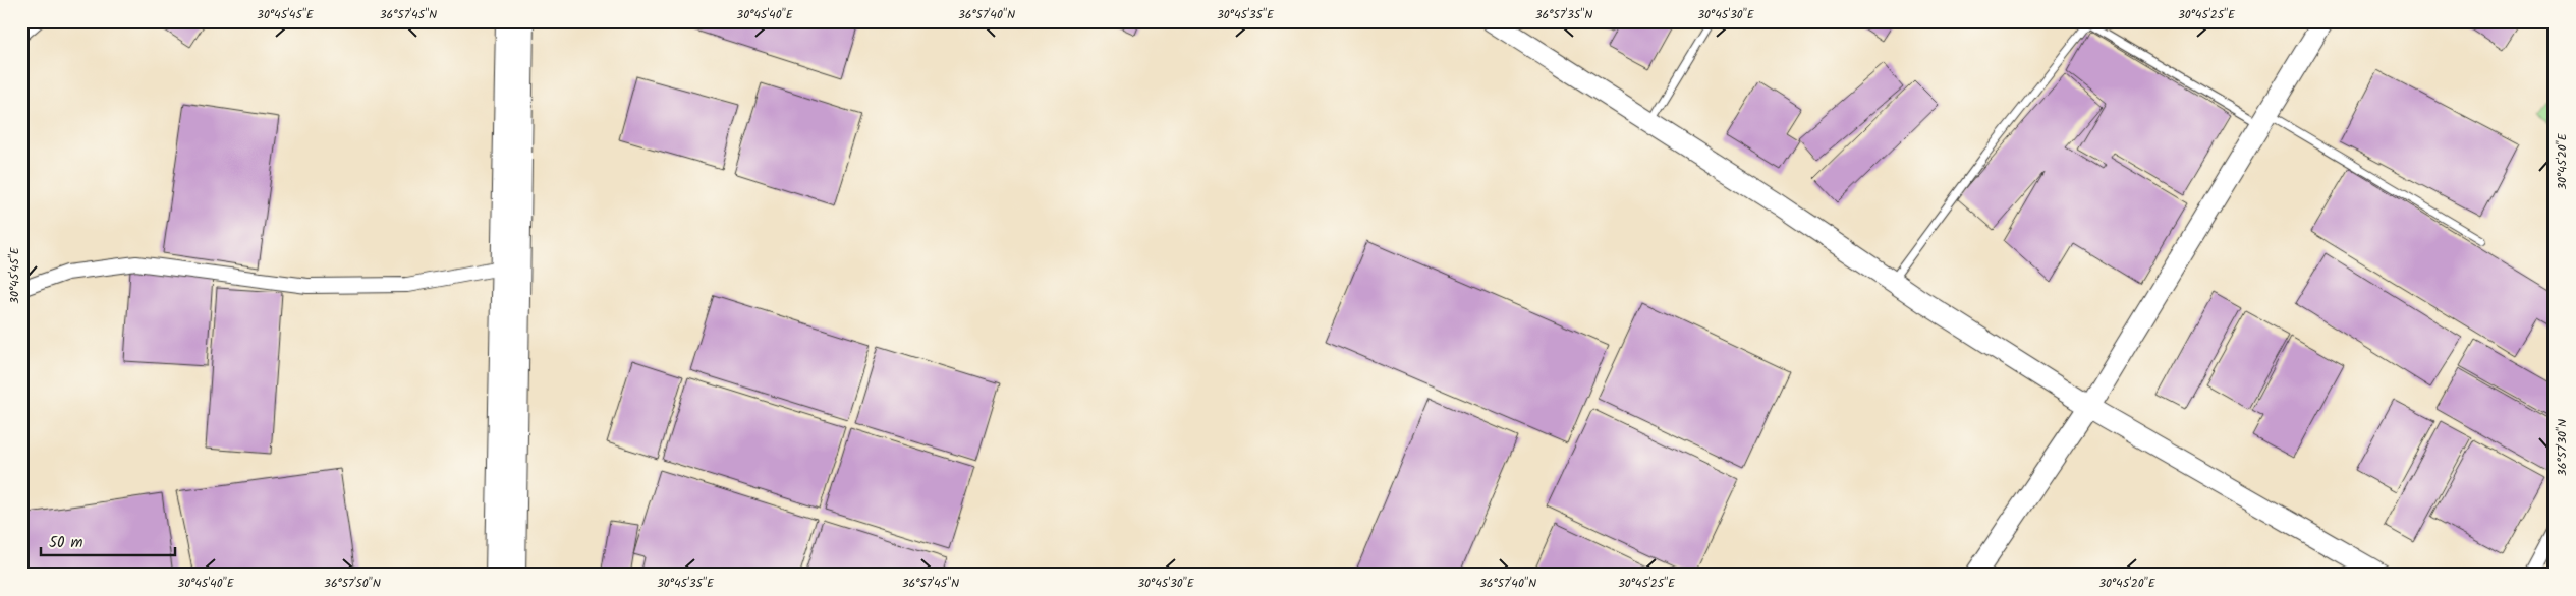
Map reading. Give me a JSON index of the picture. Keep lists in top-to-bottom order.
{
  "scale_bar": "50 m",
  "coordinates": [
    "30°45'45\"E",
    "36°57'45\"N",
    "30°45'40\"E",
    "36°57'40\"N",
    "30°45'35\"E",
    "36°57'35\"N",
    "30°45'30\"E",
    "30°45'25\"E",
    "30°45'20\"E",
    "36°57'30\"N",
    "36°57'50\"N"
  ]
}
